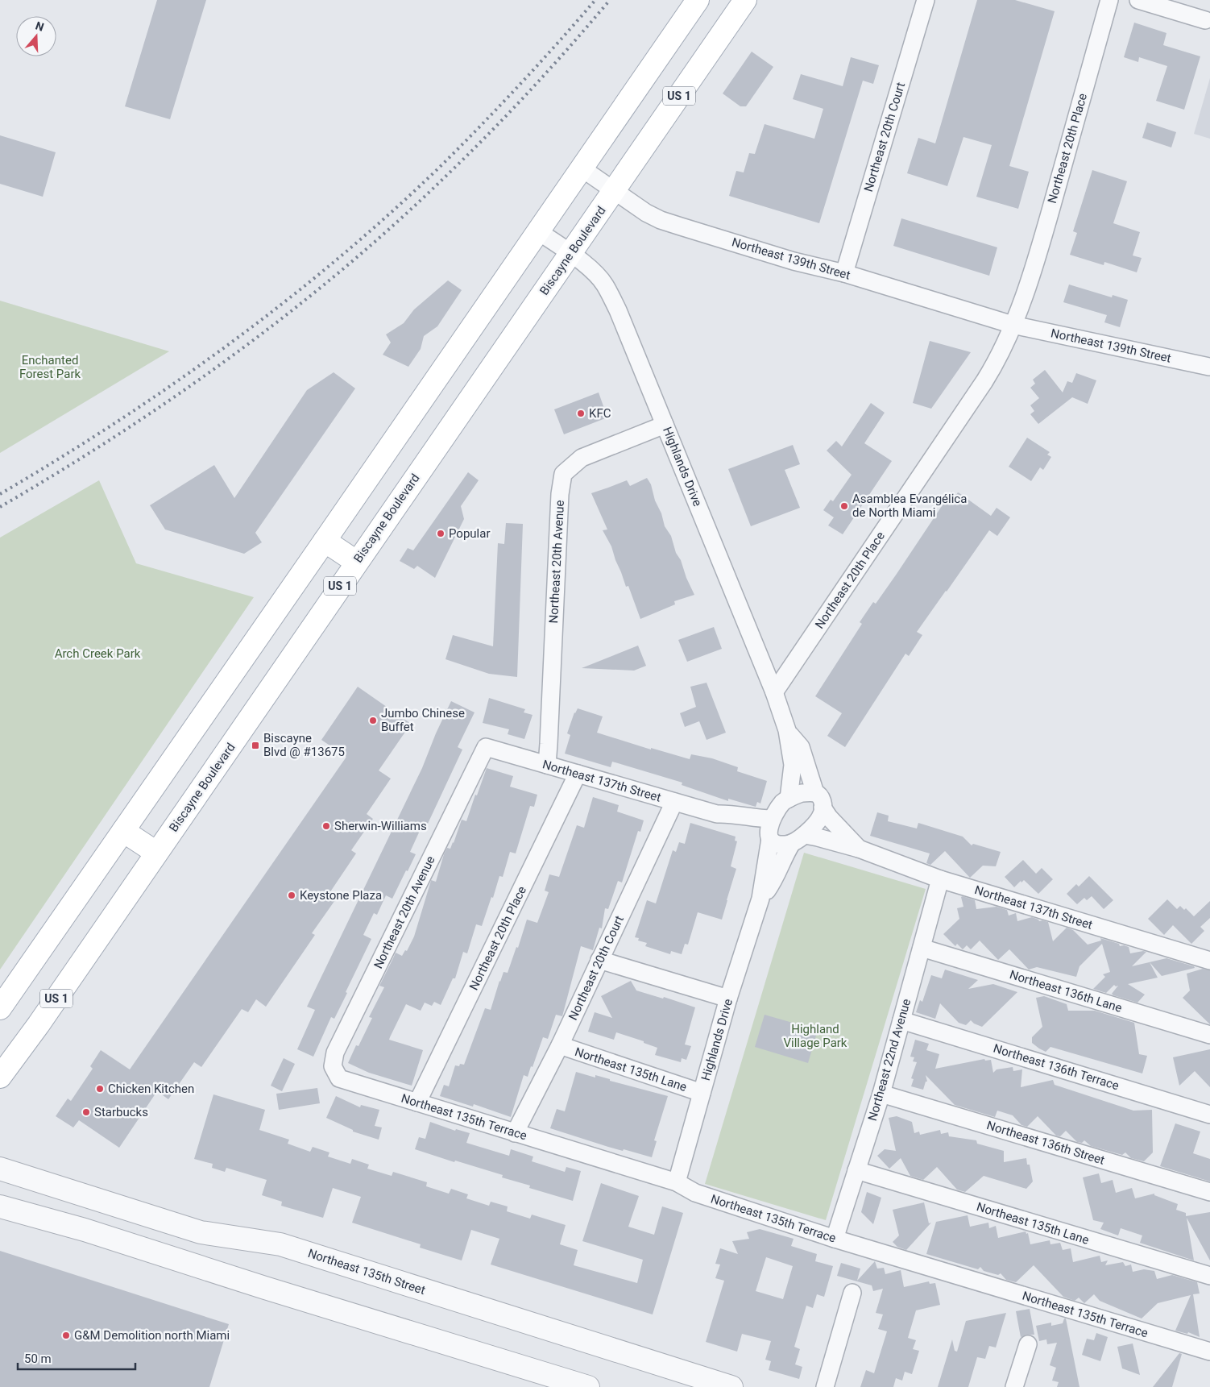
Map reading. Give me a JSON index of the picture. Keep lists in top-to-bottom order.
{
  "streets": {
    "main road": ["US 1", "Biscayne Boulevard"],
    "street": [
      "Northeast 20th Court",
      "Northeast 20th Place",
      "Northeast 139th Street",
      "Highlands Drive",
      "Northeast 20th Avenue",
      "Northeast 137th Street",
      "Northeast 136th Lane",
      "Northeast 22nd Avenue",
      "Northeast 136th Terrace",
      "Northeast 135th Lane",
      "Northeast 135th Terrace",
      "Northeast 136th Street",
      "Northeast 135th Street"
    ]
  },
  "crossings": [
    ["Northeast 20th Court", "Northeast 139th Street"],
    ["Northeast 20th Court", "Northeast 137th Street"],
    ["Northeast 20th Court", "Northeast 135th Lane"],
    ["Northeast 20th Court", "Northeast 135th Terrace"],
    ["Northeast 20th Place", "Northeast 139th Street"],
    ["Northeast 20th Place", "Highlands Drive"],
    ["Northeast 20th Place", "Northeast 137th Street"],
    ["Northeast 20th Place", "Northeast 135th Terrace"],
    ["Biscayne Boulevard", "Northeast 139th Street"],
    ["Biscayne Boulevard", "Highlands Drive"],
    ["Highlands Drive", "Northeast 20th Avenue"],
    ["Highlands Drive", "Northeast 137th Street"],
    ["Highlands Drive", "Northeast 135th Lane"],
    ["Highlands Drive", "Northeast 135th Terrace"],
    ["Northeast 20th Avenue", "Northeast 137th Street"],
    ["Northeast 20th Avenue", "Northeast 135th Terrace"],
    ["Northeast 137th Street", "Northeast 22nd Avenue"],
    ["Northeast 136th Lane", "Northeast 22nd Avenue"],
    ["Northeast 22nd Avenue", "Northeast 136th Terrace"],
    ["Northeast 22nd Avenue", "Northeast 135th Lane"],
    ["Northeast 22nd Avenue", "Northeast 135th Terrace"],
    ["Northeast 22nd Avenue", "Northeast 136th Street"]
  ],
  "parks": ["Enchanted Forest Park", "Arch Creek Park", "Highland Village Park"],
  "places": {
    "other": [
      "KFC",
      "Asamblea Evangélica de North Miami",
      "Popular",
      "Jumbo Chinese Buffet",
      "Sherwin-Williams",
      "Keystone Plaza",
      "Chicken Kitchen",
      "Starbucks",
      "G&M Demolition north Miami"
    ],
    "transit": ["Biscayne Blvd @ #13675"]
  },
  "scale_bar": "50 m",
  "north": "top"
}
